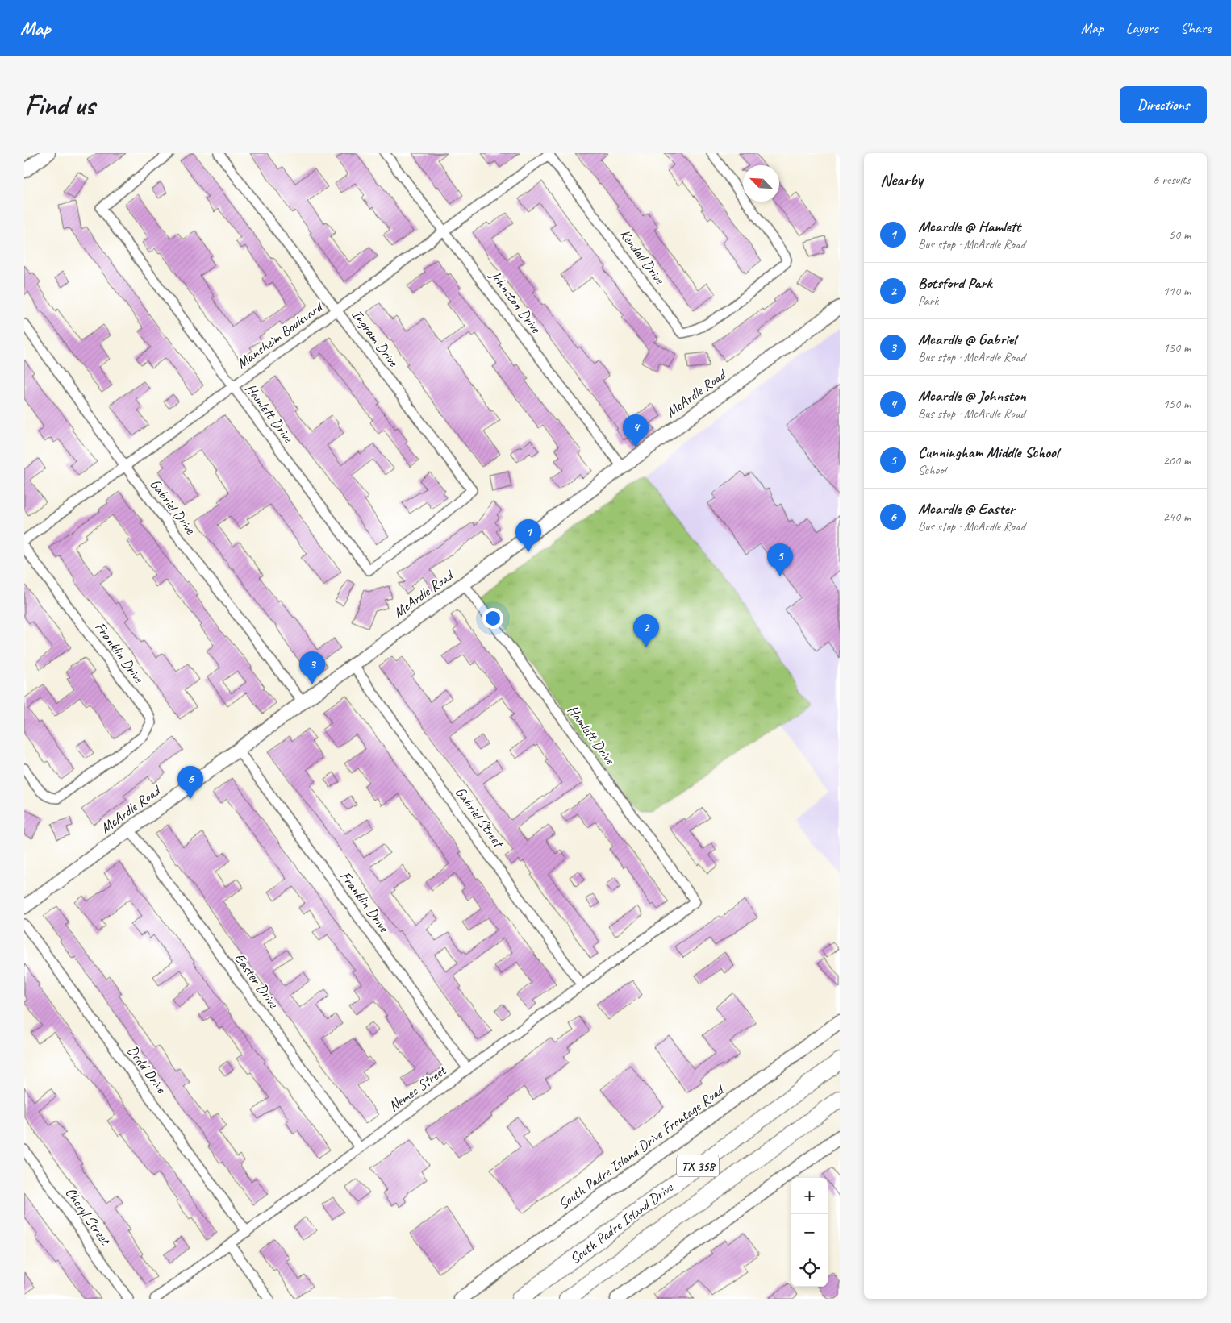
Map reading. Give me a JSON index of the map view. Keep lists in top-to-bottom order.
{
  "streets": {
    "highway": ["TX 358", "South Padre Island Drive"],
    "main road": ["McArdle Road", "South Padre Island Drive Frontage Road"],
    "street": [
      "Kendall Drive",
      "Johnston Drive",
      "Mansheim Boulevard",
      "Ingram Drive",
      "Hamlett Drive",
      "Gabriel Drive",
      "Franklin Drive",
      "Gabriel Street",
      "Easter Drive",
      "Dodd Drive",
      "Nemec Street",
      "Cheryl Street"
    ]
  },
  "crossings": [
    ["Kendall Drive", "Mansheim Boulevard"],
    ["Johnston Drive", "Mansheim Boulevard"],
    ["Johnston Drive", "McArdle Road"],
    ["Mansheim Boulevard", "Ingram Drive"],
    ["Mansheim Boulevard", "Hamlett Drive"],
    ["Mansheim Boulevard", "Gabriel Drive"],
    ["Ingram Drive", "Hamlett Drive"],
    ["McArdle Road", "Hamlett Drive"],
    ["McArdle Road", "Gabriel Drive"],
    ["McArdle Road", "Franklin Drive"],
    ["McArdle Road", "Gabriel Street"],
    ["McArdle Road", "Easter Drive"],
    ["Hamlett Drive", "Nemec Street"],
    ["Franklin Drive", "Nemec Street"],
    ["Gabriel Street", "Nemec Street"],
    ["Easter Drive", "Nemec Street"],
    ["Dodd Drive", "Nemec Street"]
  ],
  "north": "top left",
  "page": {
    "header": "Map",
    "nav": ["Map", "Layers", "Share"],
    "buttons": "Directions",
    "title": "Find us",
    "heading": ["Nearby", "6 results"],
    "list": [
      {
        "mark": "1",
        "name": "Mcardle @ Hamlett",
        "note": "Bus stop · McArdle Road",
        "value": "50 m"
      },
      {
        "mark": "2",
        "name": "Botsford Park",
        "note": "Park",
        "value": "110 m"
      },
      {
        "mark": "3",
        "name": "Mcardle @ Gabriel",
        "note": "Bus stop · McArdle Road",
        "value": "130 m"
      },
      {
        "mark": "4",
        "name": "Mcardle @ Johnston",
        "note": "Bus stop · McArdle Road",
        "value": "150 m"
      },
      {
        "mark": "5",
        "name": "Cunningham Middle School",
        "note": "School",
        "value": "200 m"
      },
      {
        "mark": "6",
        "name": "Mcardle @ Easter",
        "note": "Bus stop · McArdle Road",
        "value": "240 m"
      }
    ],
    "pins": [
      "4",
      "1",
      "5",
      "2",
      "3",
      "6"
    ],
    "map_buttons": ["+", "−"]
  }
}
